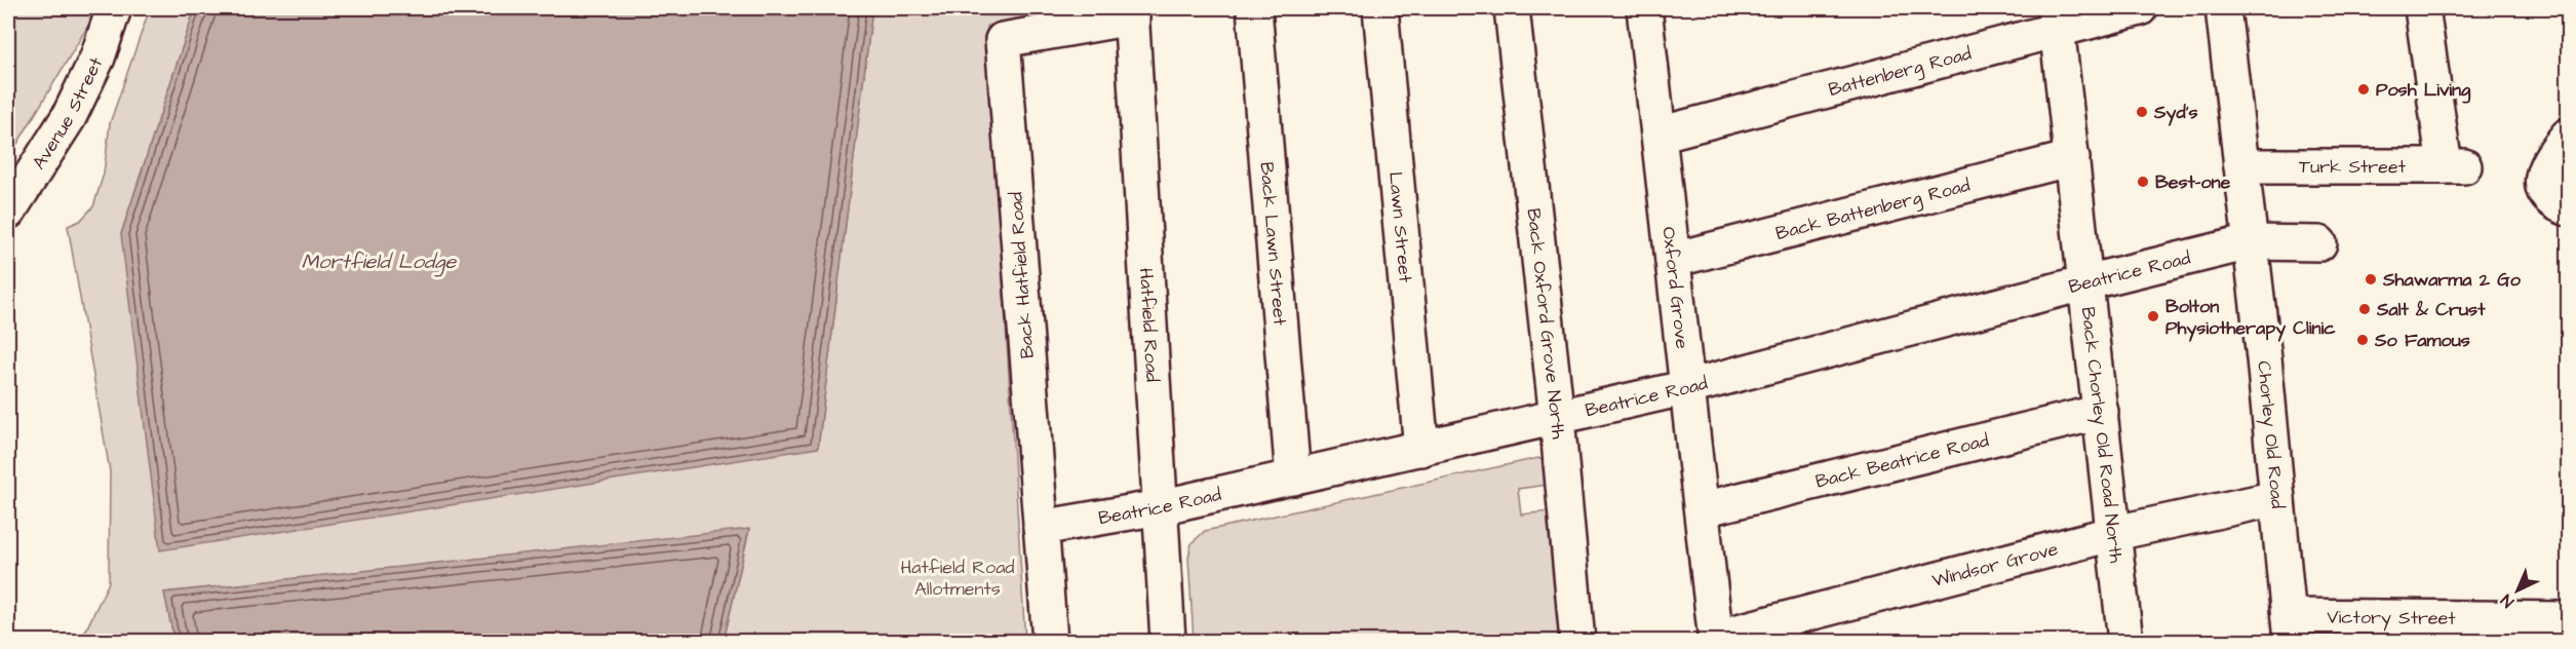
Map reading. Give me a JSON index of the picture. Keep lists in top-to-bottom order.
{
  "streets": {
    "street": [
      "Battenberg Road",
      "Avenue Street",
      "Turk Street",
      "Back Battenberg Road",
      "Lawn Street",
      "Back Lawn Street",
      "Beatrice Road",
      "Back Hatfield Road",
      "Oxford Grove",
      "Hatfield Road",
      "Back Oxford Grove North",
      "Back Chorley Old Road North",
      "Chorley Old Road",
      "Back Beatrice Road",
      "Windsor Grove",
      "Victory Street"
    ]
  },
  "crossings": [
    ["Battenberg Road", "Oxford Grove"],
    ["Battenberg Road", "Back Chorley Old Road North"],
    ["Turk Street", "Chorley Old Road"],
    ["Back Battenberg Road", "Oxford Grove"],
    ["Back Battenberg Road", "Back Chorley Old Road North"],
    ["Lawn Street", "Beatrice Road"],
    ["Back Lawn Street", "Beatrice Road"],
    ["Beatrice Road", "Back Hatfield Road"],
    ["Beatrice Road", "Oxford Grove"],
    ["Beatrice Road", "Hatfield Road"],
    ["Beatrice Road", "Back Oxford Grove North"],
    ["Beatrice Road", "Back Chorley Old Road North"],
    ["Beatrice Road", "Chorley Old Road"],
    ["Back Hatfield Road", "Hatfield Road"],
    ["Oxford Grove", "Back Beatrice Road"],
    ["Oxford Grove", "Windsor Grove"],
    ["Back Chorley Old Road North", "Back Beatrice Road"],
    ["Back Chorley Old Road North", "Windsor Grove"],
    ["Chorley Old Road", "Windsor Grove"],
    ["Chorley Old Road", "Victory Street"]
  ],
  "water": ["Mortfield Lodge"],
  "parks": ["Hatfield Road Allotments"],
  "places": [
    "Posh Living",
    "Syd's",
    "Best-one",
    "Shawarma 2 Go",
    "Salt & Crust",
    "Bolton Physiotherapy Clinic",
    "So Famous"
  ],
  "north": "bottom left"
}
